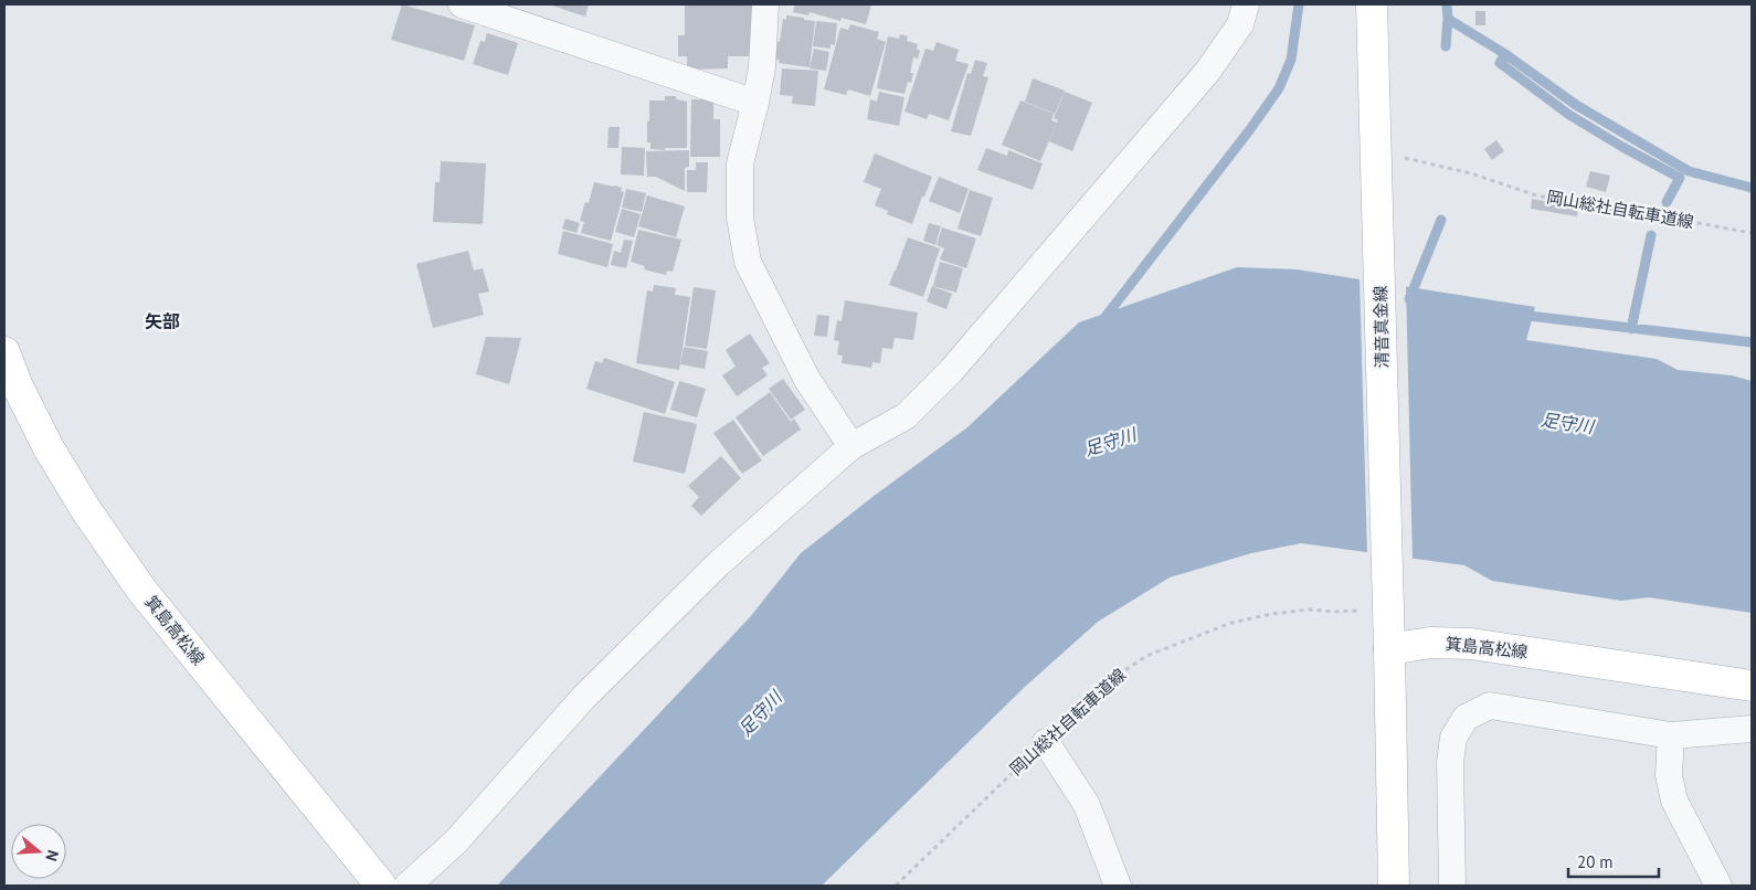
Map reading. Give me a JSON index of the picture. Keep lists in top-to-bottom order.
{
  "streets": {
    "main road": ["清音真金線", "箕島高松線"],
    "path": ["岡山総社自転車道線"]
  },
  "crossings": [
    ["岡山総社自転車道線", "清音真金線"],
    ["清音真金線", "箕島高松線"]
  ],
  "districts": ["矢部"],
  "water": ["足守川"],
  "scale_bar": "20 m",
  "north": "right"
}
